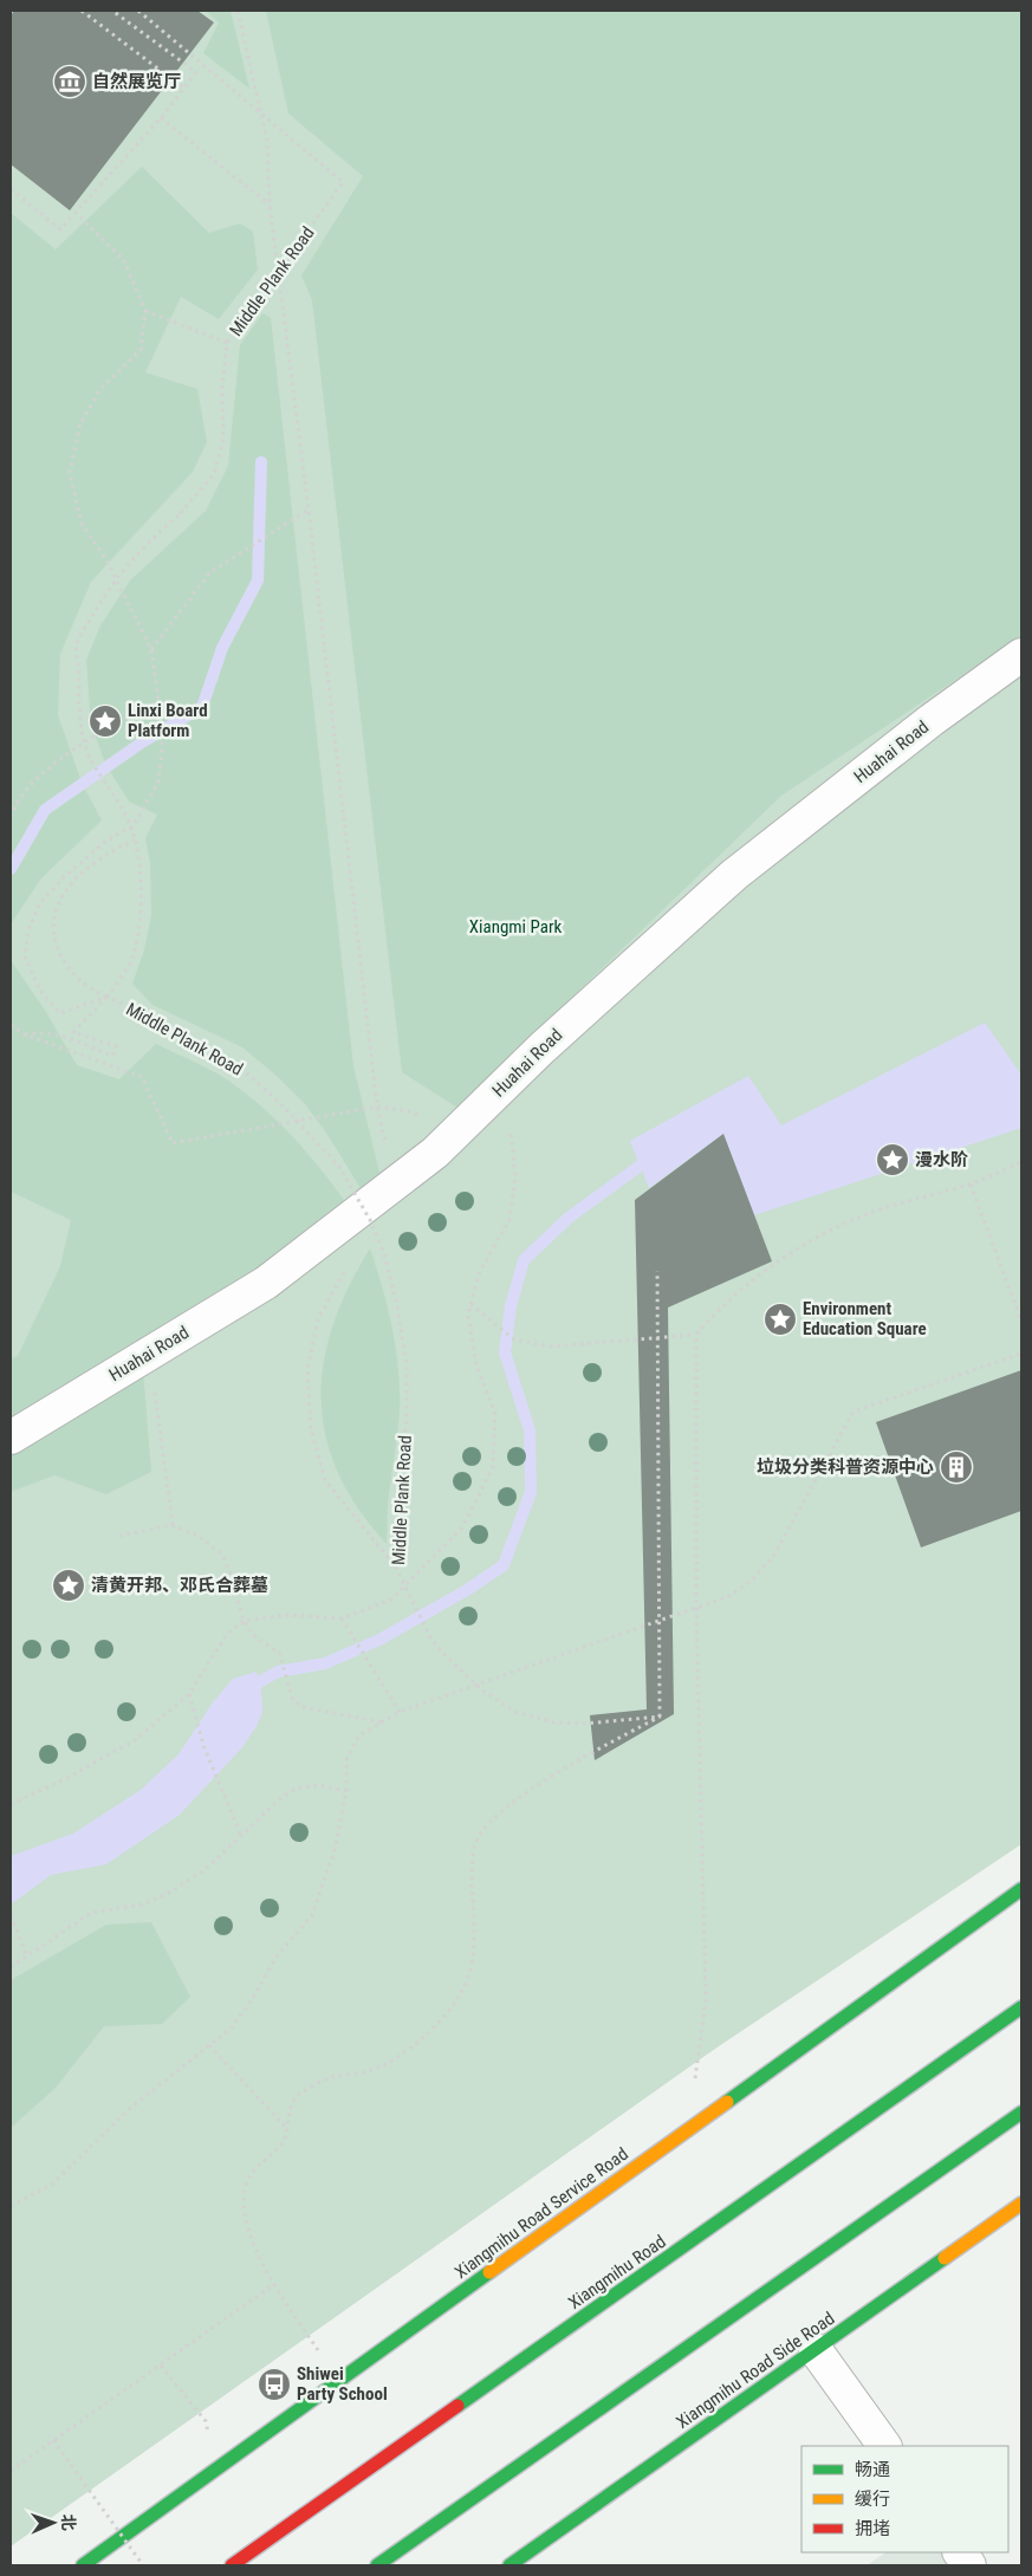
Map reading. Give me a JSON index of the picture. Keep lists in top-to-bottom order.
{
  "streets": {
    "main road": ["Xiangmihu Road Service Road", "Xiangmihu Road", "Xiangmihu Road Side Road"],
    "street": ["Huahai Road"],
    "path": ["Middle Plank Road"]
  },
  "parks": ["Xiangmi Park"],
  "places": {
    "museum": ["自然展览厅"],
    "place": [
      "Linxi Board Platform",
      "漫水阶",
      "Environment Education Square",
      "清黄开邦、邓氏合葬墓"
    ],
    "building": ["垃圾分类科普资源中心"],
    "bus stop": ["Shiwei Party School"]
  },
  "legend": ["畅通", "缓行", "拥堵"],
  "north": "right"
}
